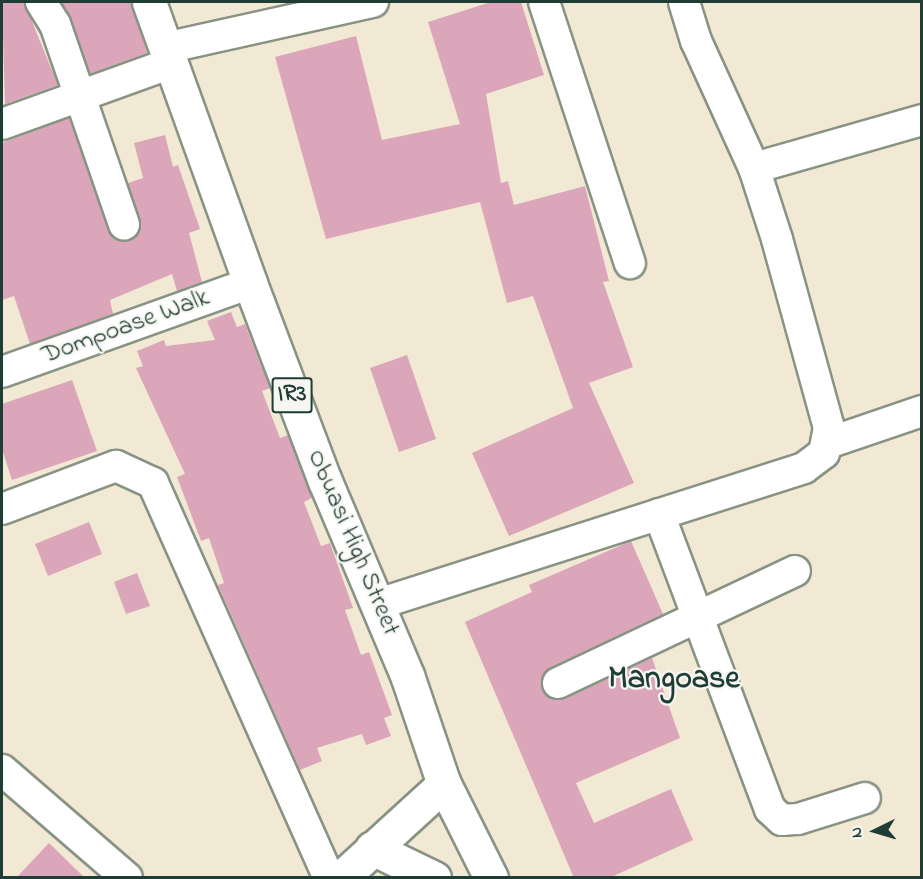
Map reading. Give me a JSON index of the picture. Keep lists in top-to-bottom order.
{
  "streets": {
    "main road": ["IR3", "Obuasi High Street"],
    "street": ["Dompoase Walk"]
  },
  "crossings": [
    ["Dompoase Walk", "Obuasi High Street"]
  ],
  "districts": ["Mangoase"],
  "north": "left"
}
